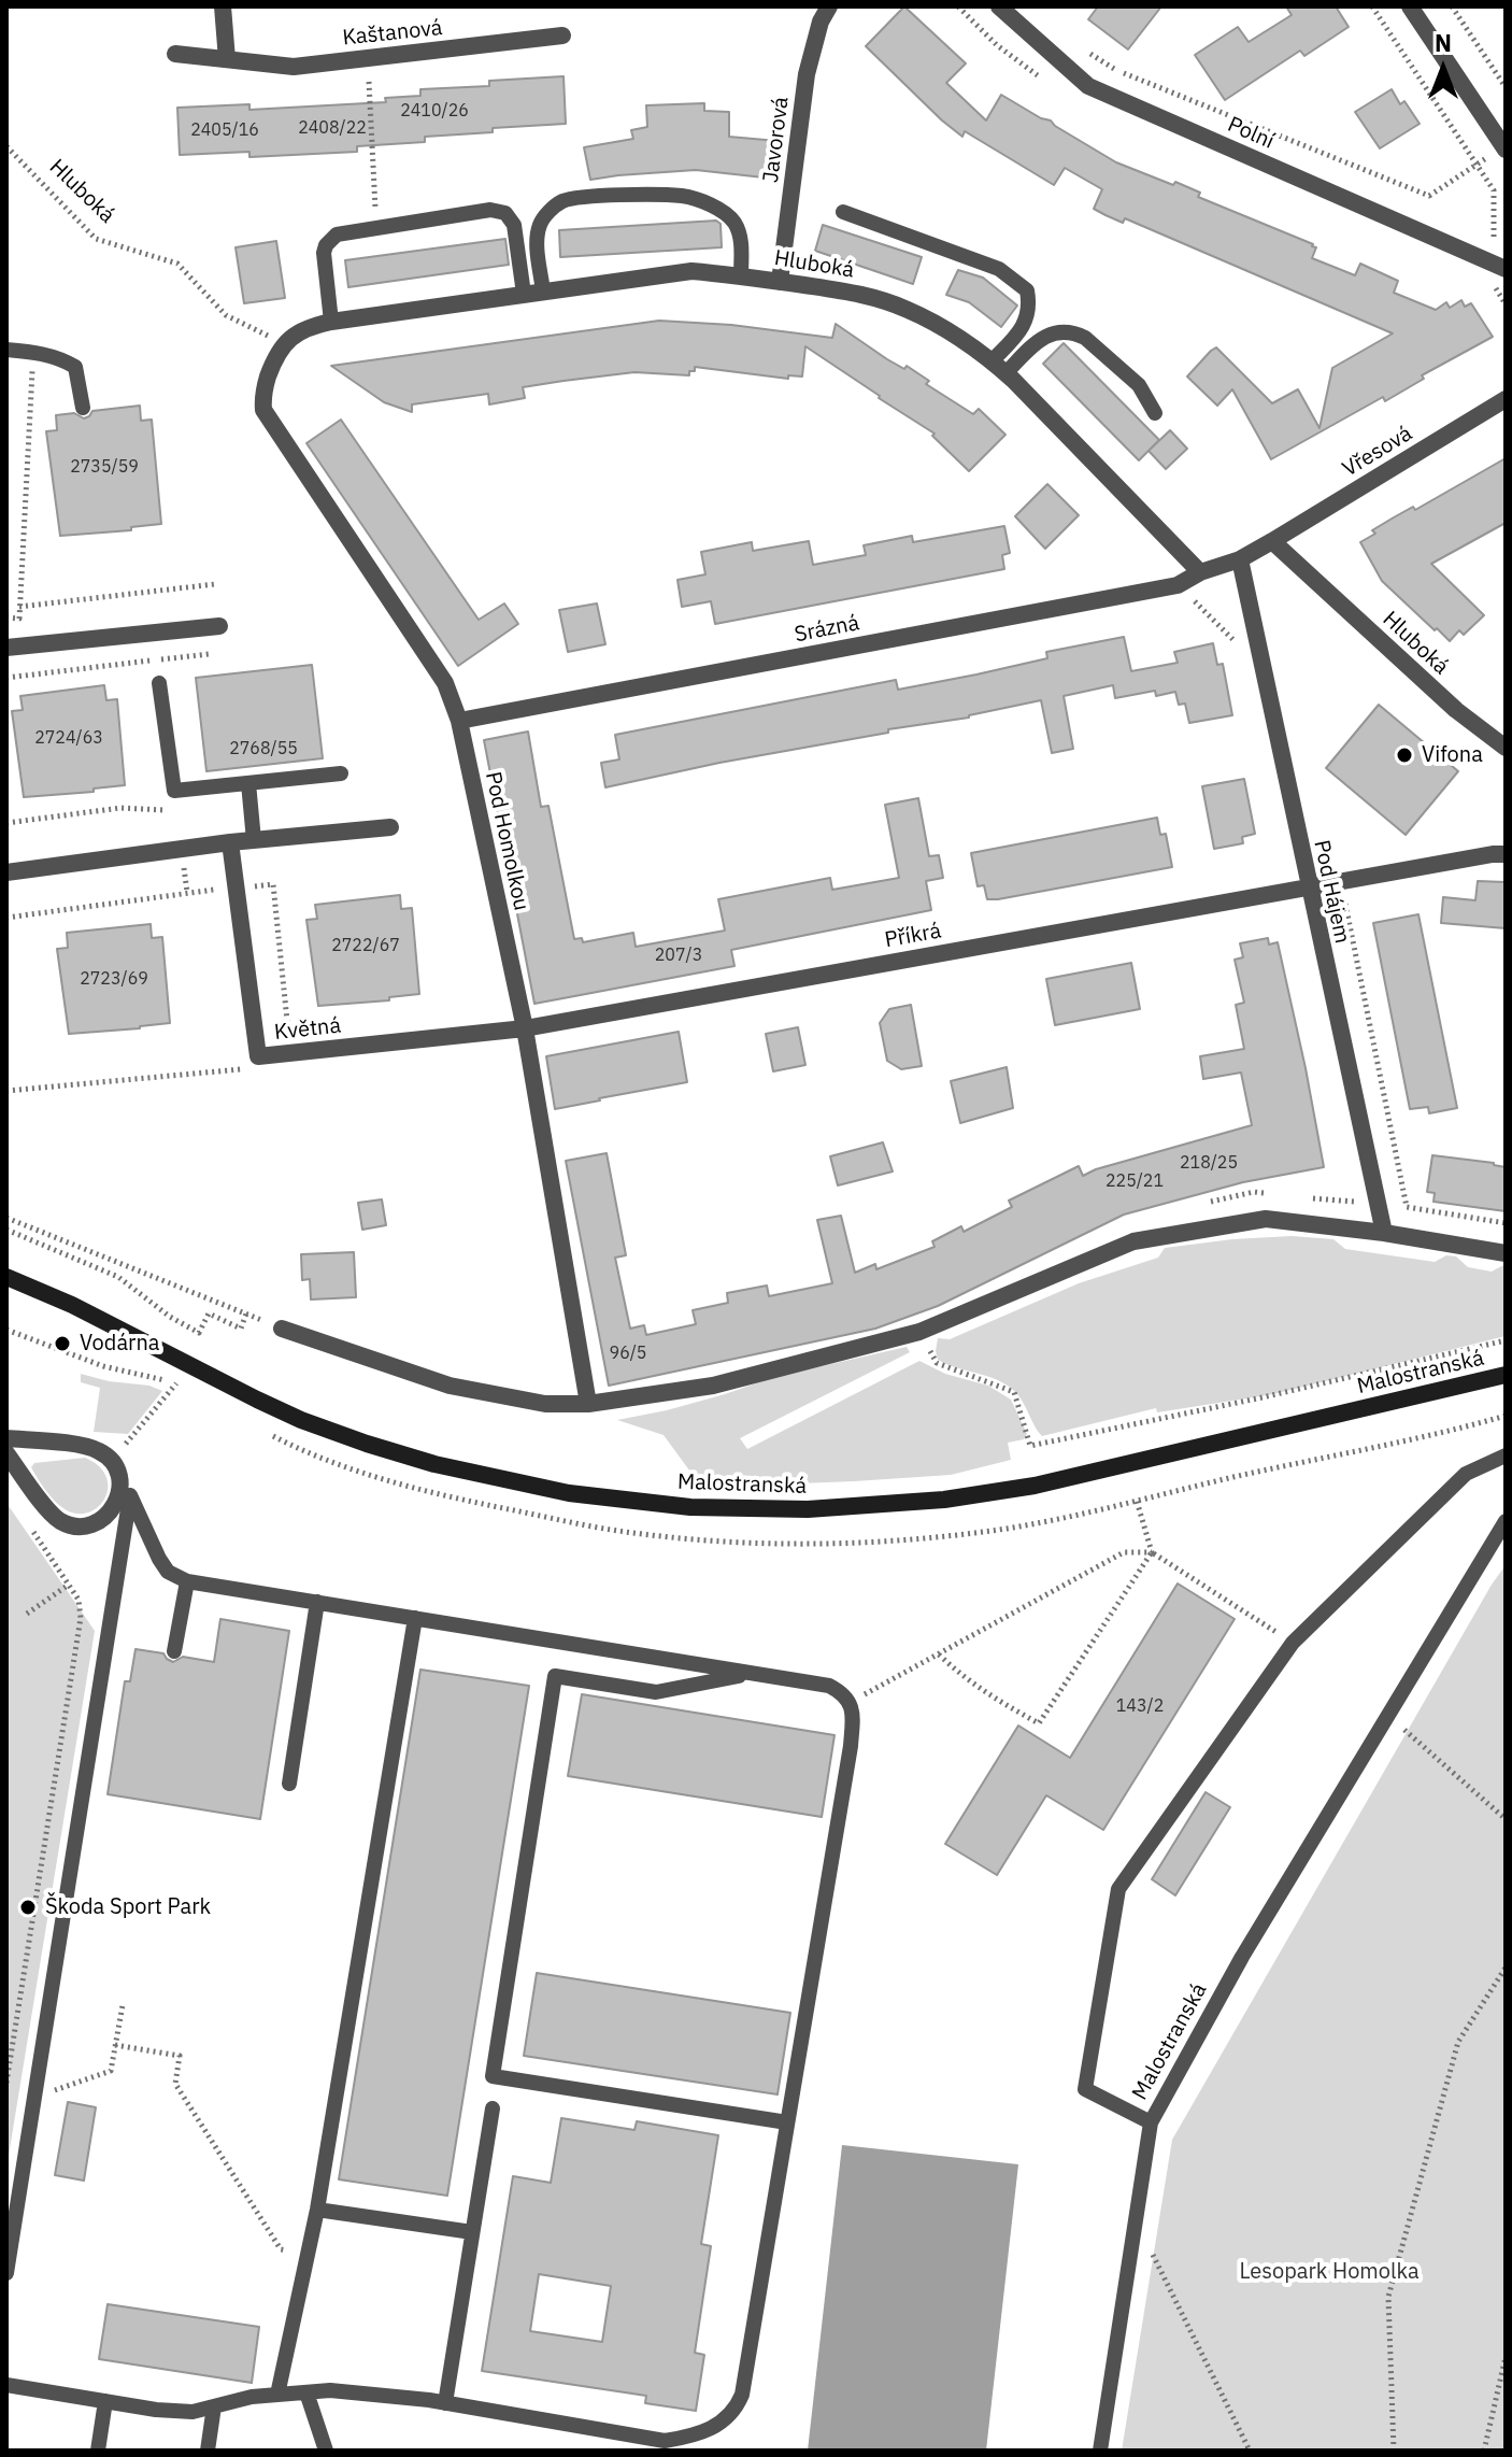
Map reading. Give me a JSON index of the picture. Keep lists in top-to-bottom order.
{
  "streets": {
    "main road": ["Malostranská"],
    "street": [
      "Kaštanová",
      "Polní",
      "Javorová",
      "Hluboká",
      "Vřesová",
      "Srázná",
      "Pod Homolkou",
      "Pod Hájem",
      "Příkrá",
      "Květná"
    ]
  },
  "crossings": [
    ["Javorová", "Hluboká"],
    ["Hluboká", "Vřesová"],
    ["Hluboká", "Srázná"],
    ["Hluboká", "Pod Homolkou"],
    ["Srázná", "Pod Homolkou"],
    ["Pod Homolkou", "Příkrá"],
    ["Pod Homolkou", "Květná"],
    ["Pod Hájem", "Příkrá"],
    ["Příkrá", "Květná"]
  ],
  "parks": ["Lesopark Homolka"],
  "places": ["Vifona", "Vodárna", "Škoda Sport Park"],
  "house_numbers": [
    "2410/26",
    "2408/22",
    "2405/16",
    "2735/59",
    "2724/63",
    "2768/55",
    "2722/67",
    "207/3",
    "2723/69",
    "218/25",
    "225/21",
    "96/5",
    "143/2"
  ],
  "north": "top"
}
